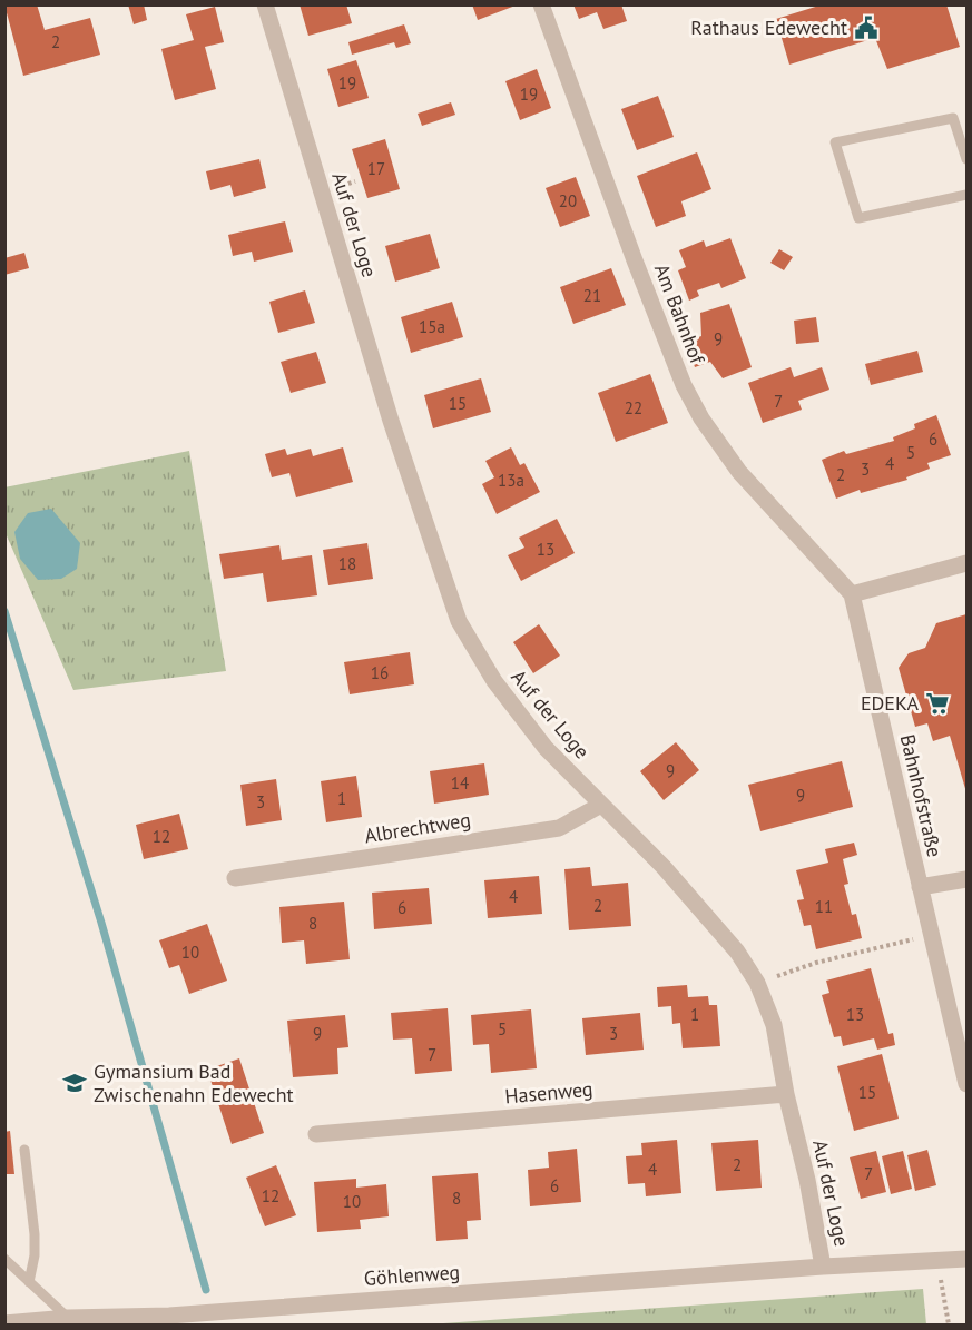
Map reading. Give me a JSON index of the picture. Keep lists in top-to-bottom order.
{
  "streets": {
    "street": [
      "Auf der Loge",
      "Am Bahnhof",
      "Bahnhofstraße",
      "Albrechtweg",
      "Hasenweg",
      "Göhlenweg"
    ]
  },
  "crossings": [
    ["Auf der Loge", "Albrechtweg"],
    ["Auf der Loge", "Hasenweg"],
    ["Auf der Loge", "Göhlenweg"],
    ["Am Bahnhof", "Bahnhofstraße"]
  ],
  "places": {
    "public building": ["Rathaus Edewecht"],
    "supermarket": ["EDEKA"],
    "school or university": ["Gymansium Bad Zwischenahn Edewecht"]
  },
  "house_numbers": [
    "2",
    "19",
    "19",
    "17",
    "20",
    "21",
    "15a",
    "9",
    "7",
    "15",
    "22",
    "6",
    "5",
    "4",
    "3",
    "2",
    "13a",
    "13",
    "18",
    "16",
    "9",
    "14",
    "9",
    "1",
    "3",
    "12",
    "4",
    "2",
    "11",
    "6",
    "8",
    "10",
    "1",
    "13",
    "5",
    "9",
    "3",
    "7",
    "15",
    "2",
    "4",
    "7",
    "6",
    "12",
    "8",
    "10"
  ]
}
